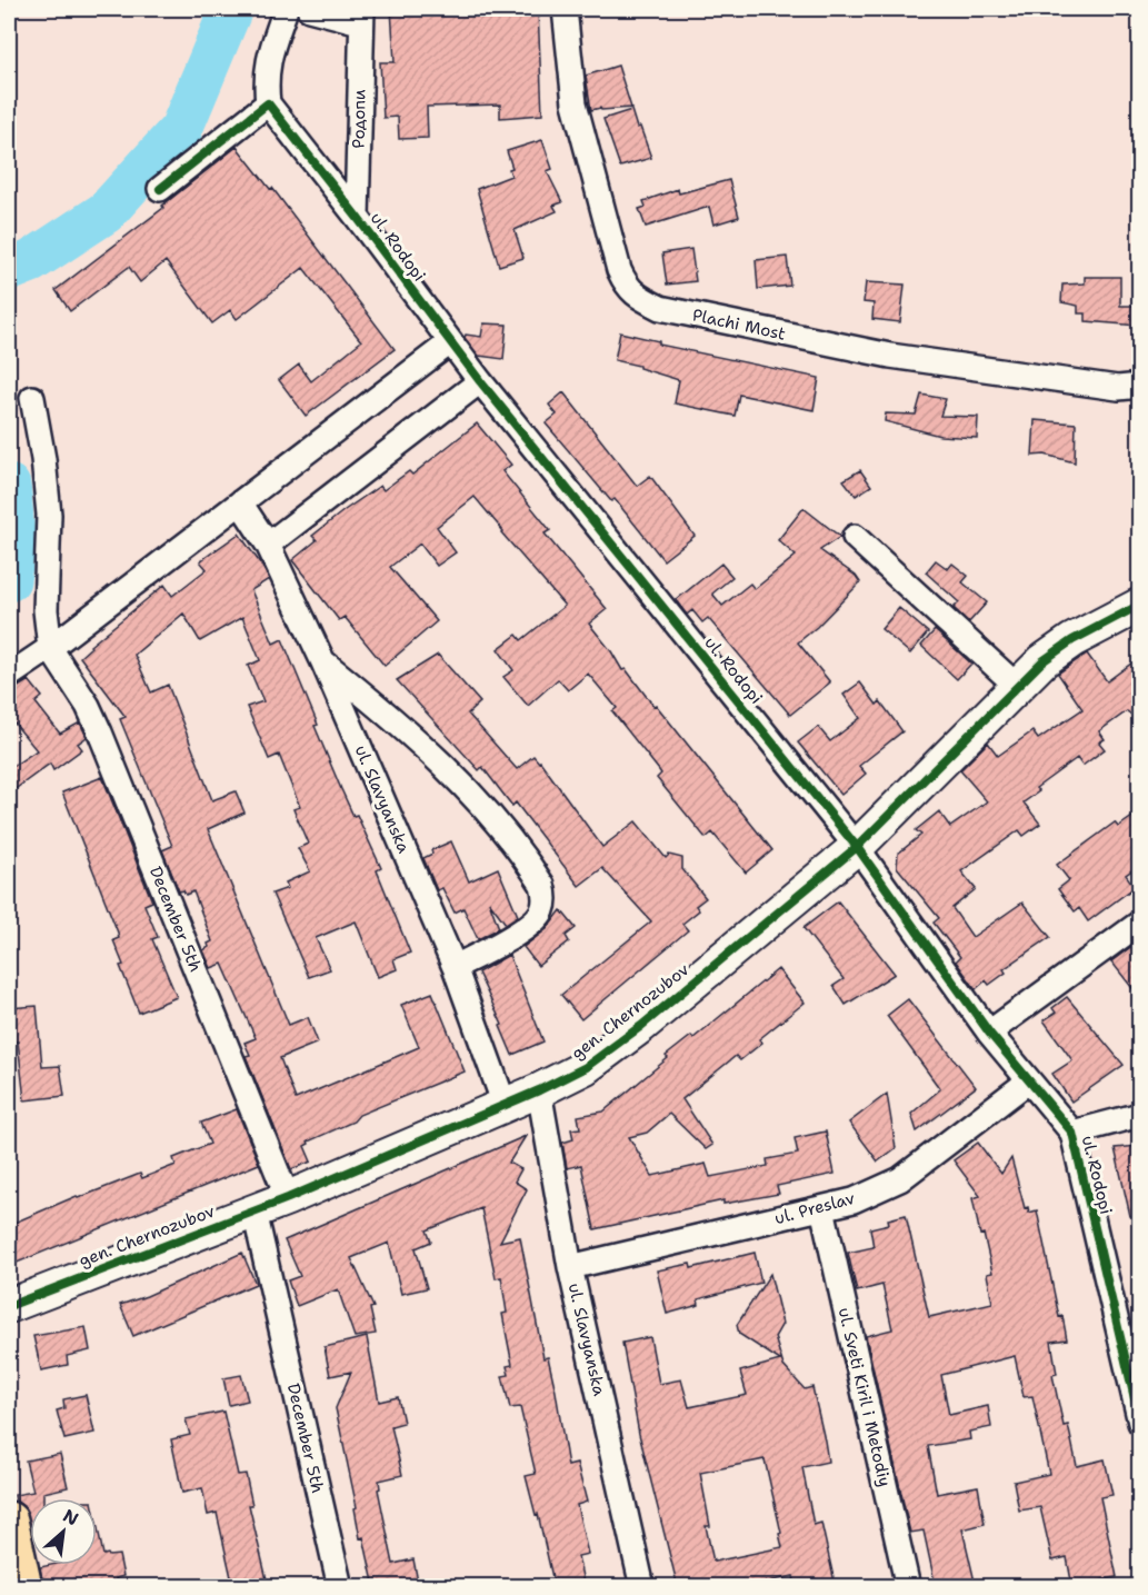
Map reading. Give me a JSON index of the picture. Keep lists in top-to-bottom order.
{
  "streets": {
    "street": [
      "Родопи",
      "ul. Rodopi",
      "Plachi Most",
      "ul. Slavyanska",
      "December 5th",
      "gen. Chernozubov",
      "ul. Preslav",
      "ul. Sveti Kiril i Metodiy"
    ]
  },
  "crossings": [
    ["Родопи", "ul. Rodopi"],
    ["ul. Rodopi", "gen. Chernozubov"],
    ["ul. Rodopi", "ul. Preslav"],
    ["ul. Slavyanska", "gen. Chernozubov"],
    ["ul. Slavyanska", "ul. Preslav"],
    ["December 5th", "gen. Chernozubov"],
    ["ul. Preslav", "ul. Sveti Kiril i Metodiy"]
  ],
  "north": "top right"
}
